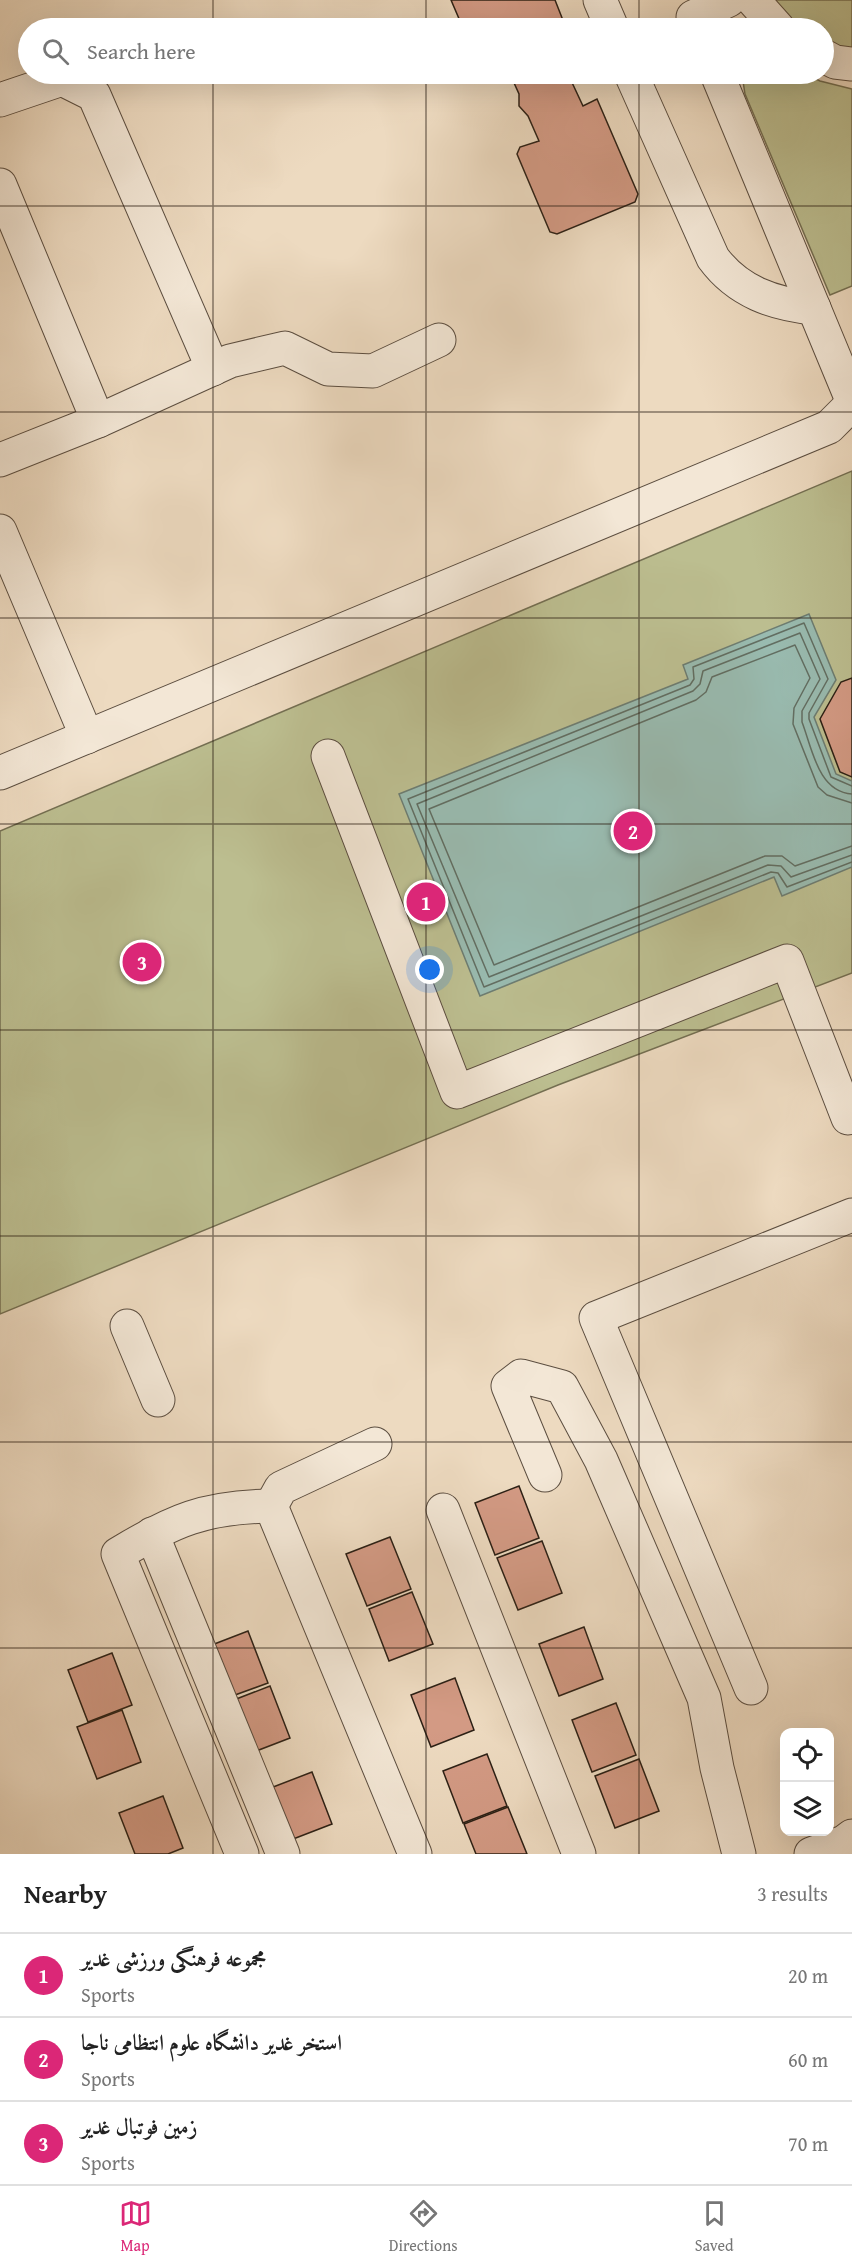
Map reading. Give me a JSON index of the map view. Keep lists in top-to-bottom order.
{
  "page": {
    "search": "Search here",
    "pins": ["2", "1", "3"],
    "heading": ["Nearby", "3 results"],
    "list": [
      {
        "mark": "1",
        "name": "مجموعه فرهنگی ورزشی غدیر",
        "note": "Sports",
        "value": "20 m"
      },
      {
        "mark": "2",
        "name": "استخر غدیر دانشگاه علوم انتظامی ناجا",
        "note": "Sports",
        "value": "60 m"
      },
      {
        "mark": "3",
        "name": "زمین فوتبال غدیر",
        "note": "Sports",
        "value": "70 m"
      }
    ],
    "nav": ["Map", "Directions", "Saved"]
  }
}
